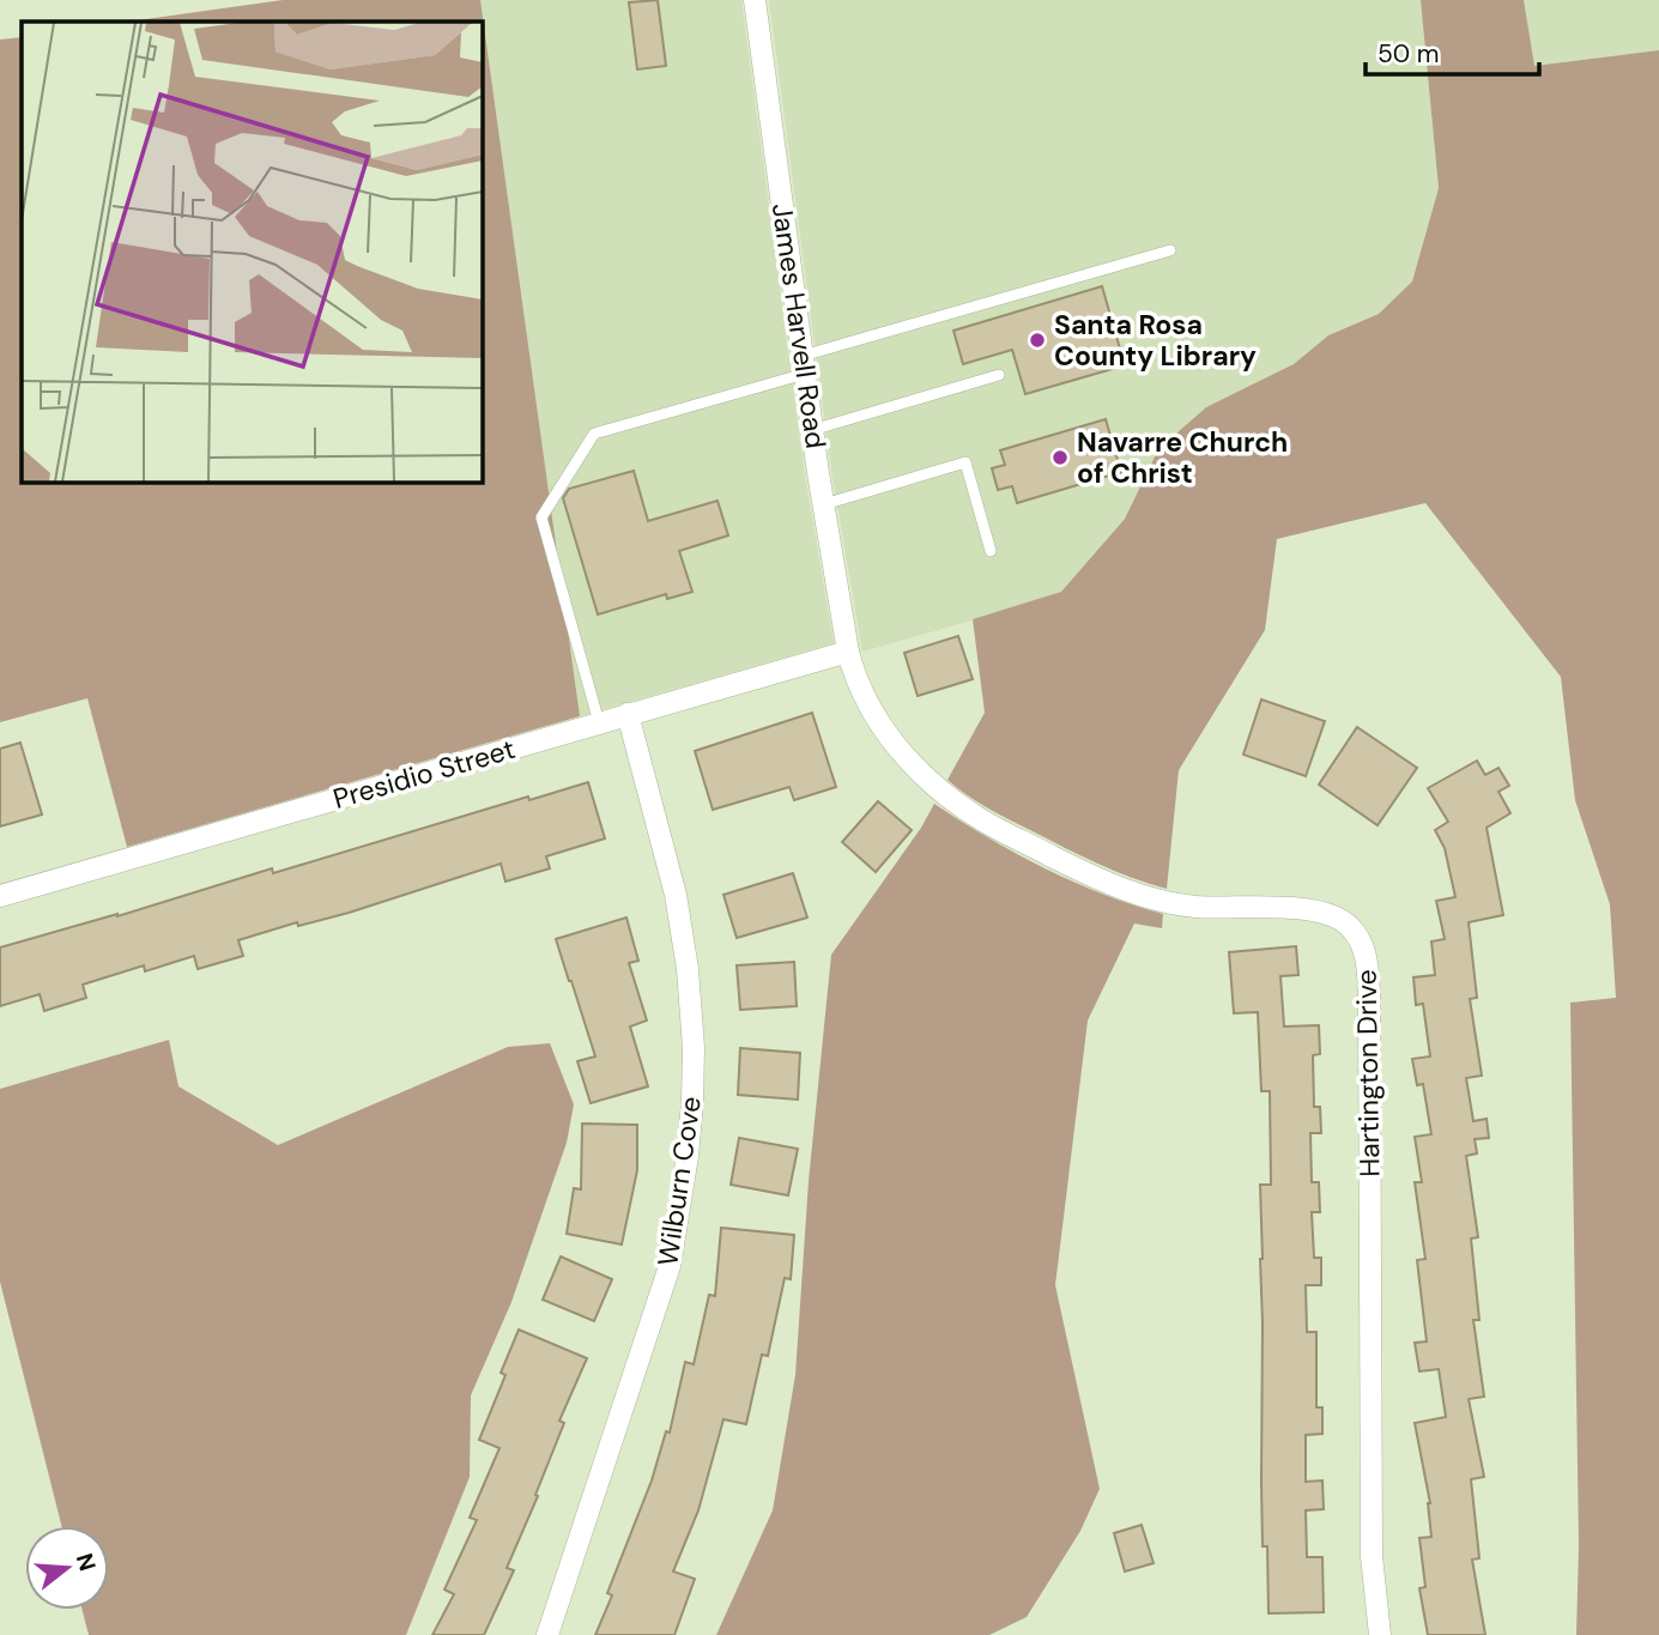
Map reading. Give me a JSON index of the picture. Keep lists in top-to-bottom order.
{
  "streets": {
    "street": [
      "James Harvell Road",
      "Presidio Street",
      "Hartington Drive",
      "Wilburn Cove"
    ]
  },
  "crossings": [
    ["James Harvell Road", "Presidio Street"],
    ["James Harvell Road", "Hartington Drive"],
    ["Presidio Street", "Hartington Drive"],
    ["Presidio Street", "Wilburn Cove"]
  ],
  "places": ["Santa Rosa County Library", "Navarre Church of Christ"],
  "scale_bar": "50 m",
  "north": "right"
}
